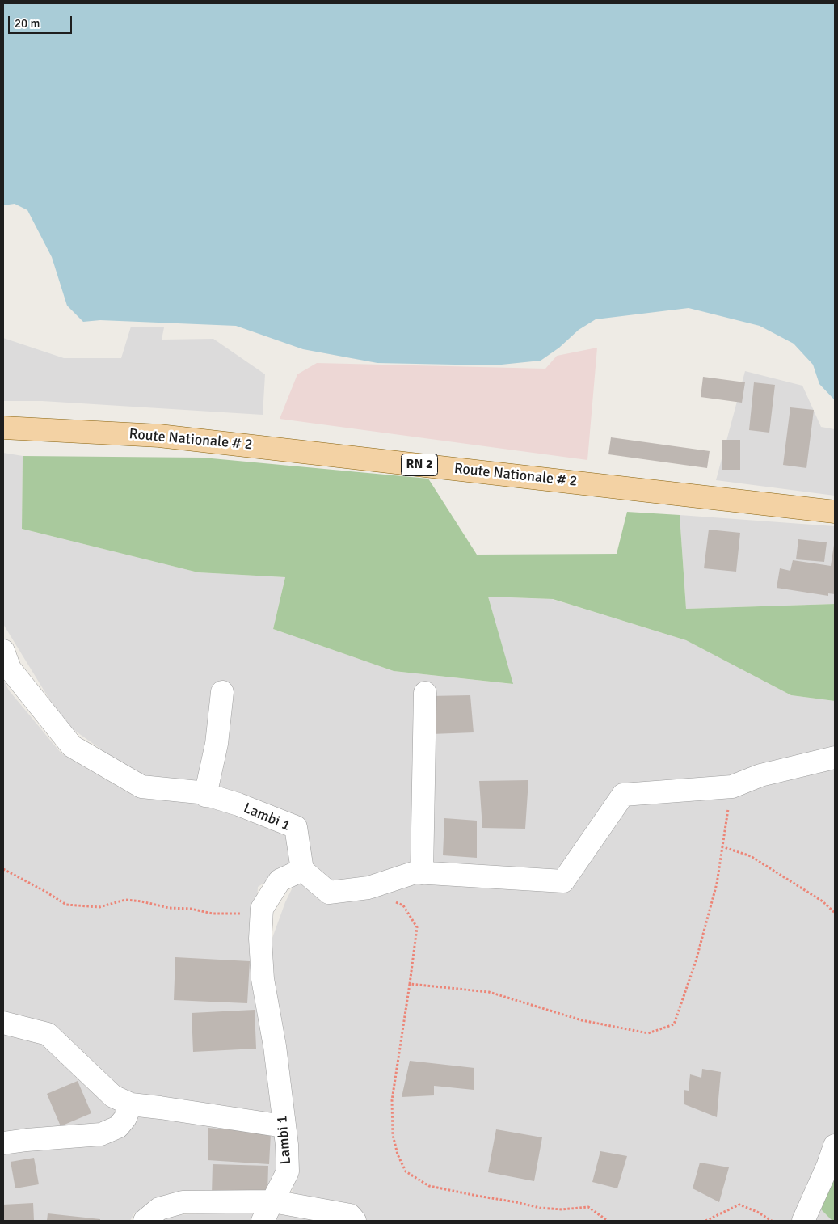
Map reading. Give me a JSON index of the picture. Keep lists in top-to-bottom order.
{
  "streets": {
    "main road": ["Route Nationale # 2", "RN 2"],
    "street": ["Lambi 1"]
  },
  "scale_bar": "20 m"
}
